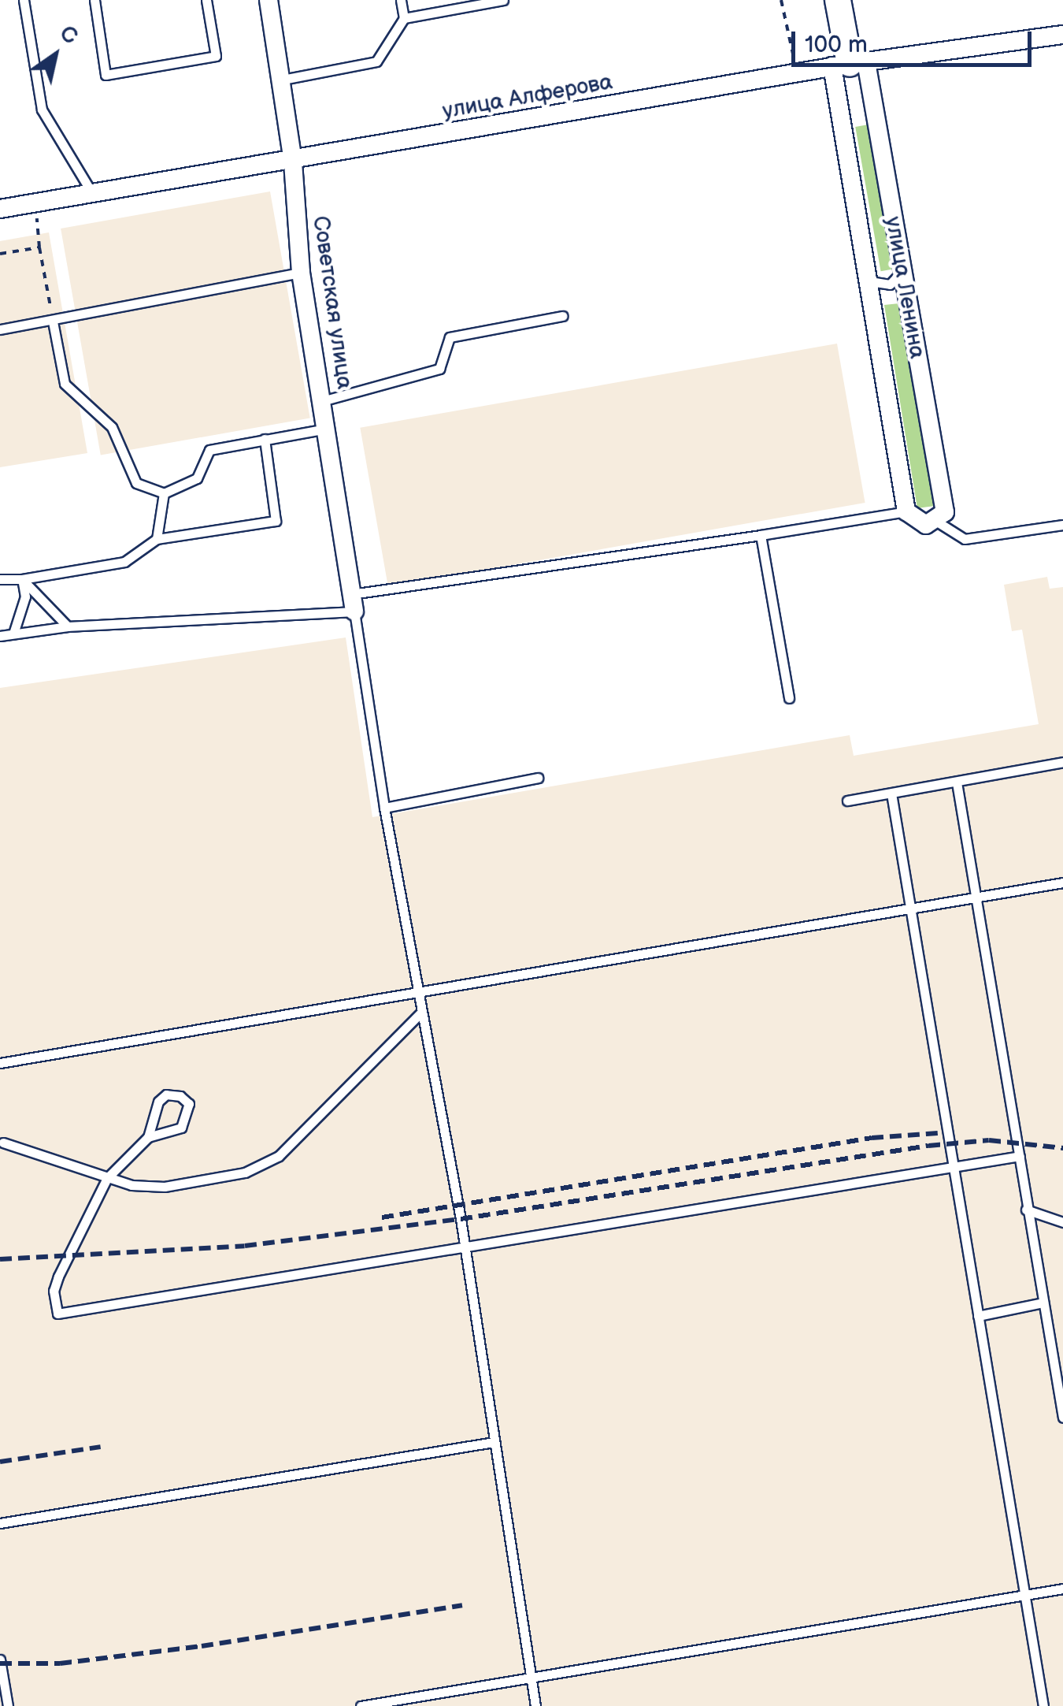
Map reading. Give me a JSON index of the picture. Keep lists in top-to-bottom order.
{
  "streets": {
    "street": ["улица Алферова", "улица Ленина", "Советская улица"]
  },
  "crossings": [
    ["улица Алферова", "улица Ленина"],
    ["улица Алферова", "Советская улица"]
  ],
  "scale_bar": "100 m",
  "north": "top right"
}
